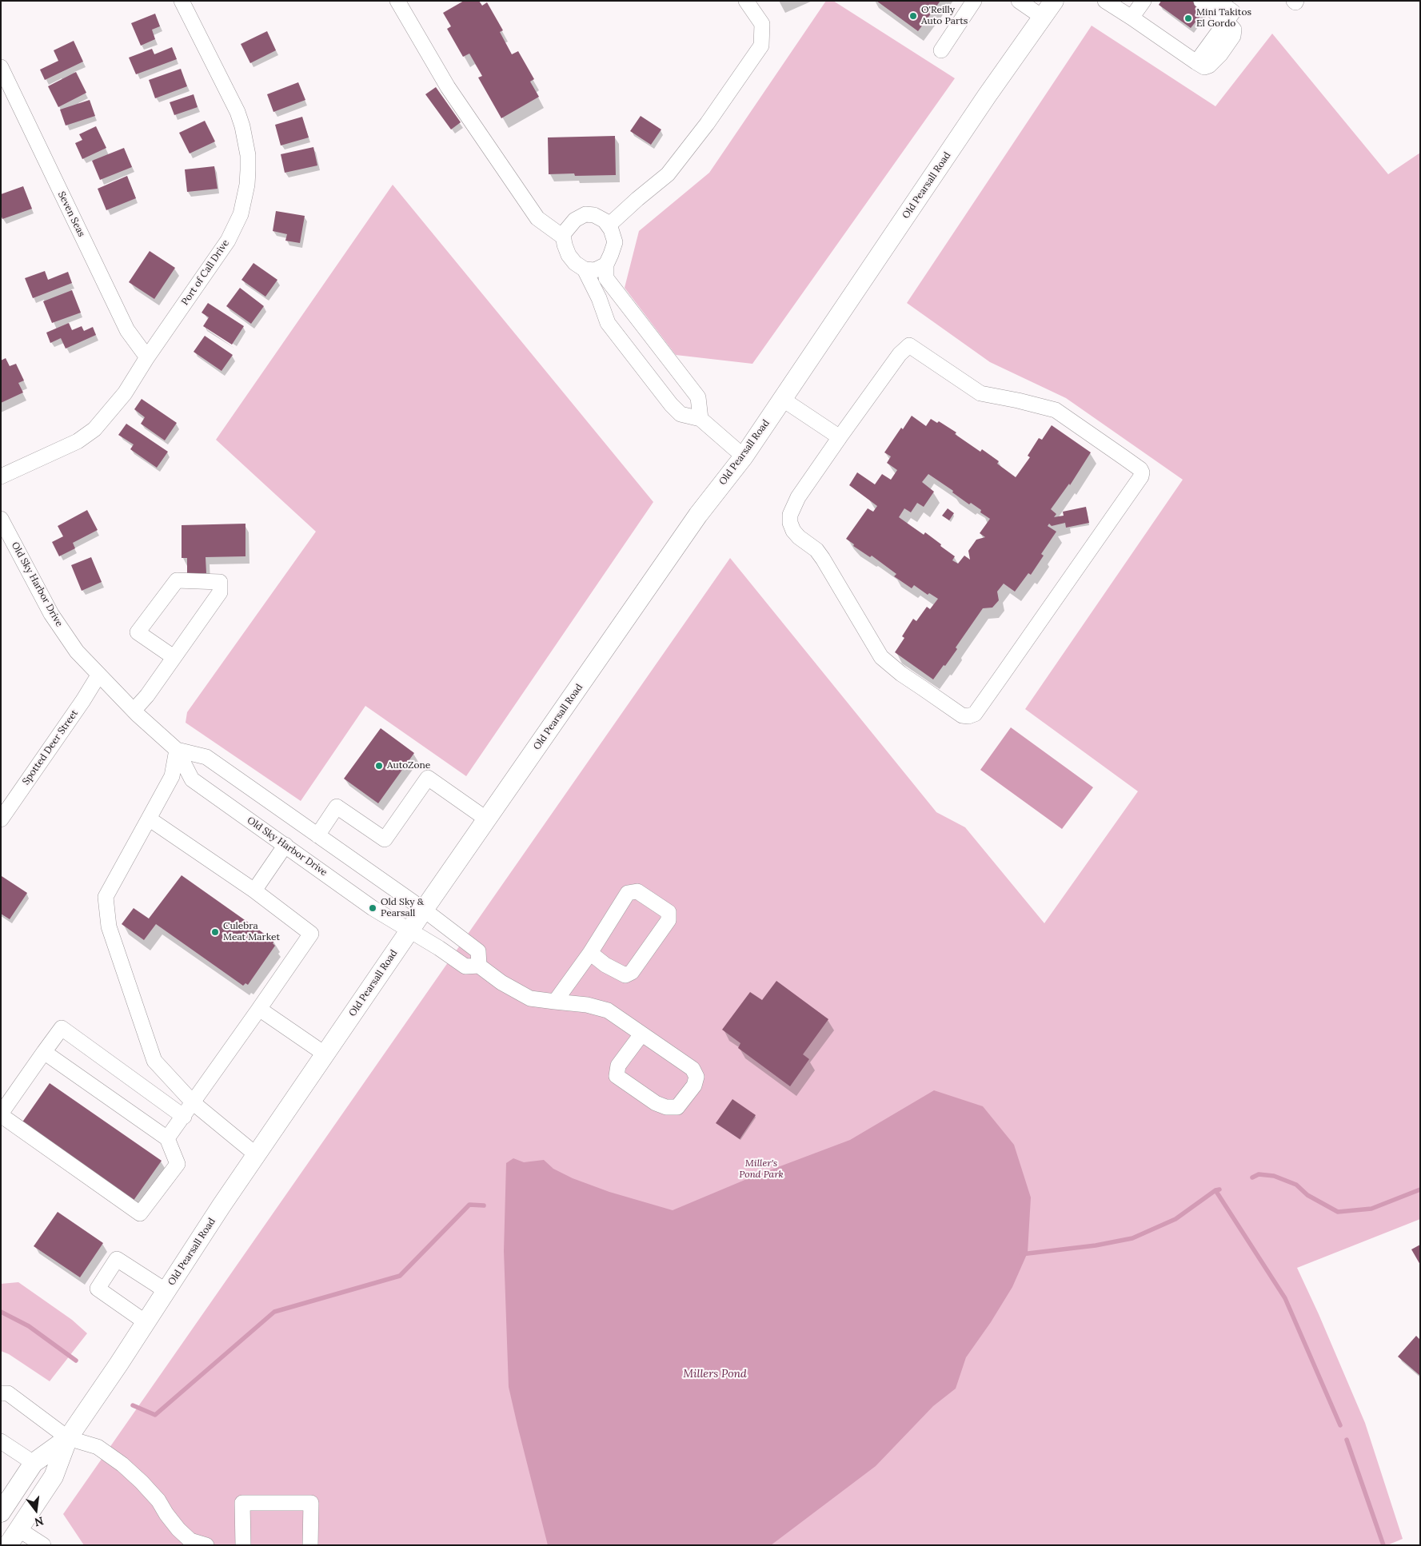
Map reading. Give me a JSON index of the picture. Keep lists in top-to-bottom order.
{
  "streets": {
    "main road": ["Old Pearsall Road"],
    "street": [
      "Seven Seas",
      "Port of Call Drive",
      "Old Sky Harbor Drive",
      "Spotted Deer Street"
    ]
  },
  "crossings": [
    ["Old Pearsall Road", "Old Sky Harbor Drive"],
    ["Seven Seas", "Port of Call Drive"],
    ["Old Sky Harbor Drive", "Spotted Deer Street"]
  ],
  "water": ["Millers Pond"],
  "parks": ["Miller's Pond Park"],
  "places": [
    "O'Reilly Auto Parts",
    "Mini Takitos El Gordo",
    "AutoZone",
    "Old Sky & Pearsall",
    "Culebra Meat Market"
  ],
  "north": "bottom"
}
